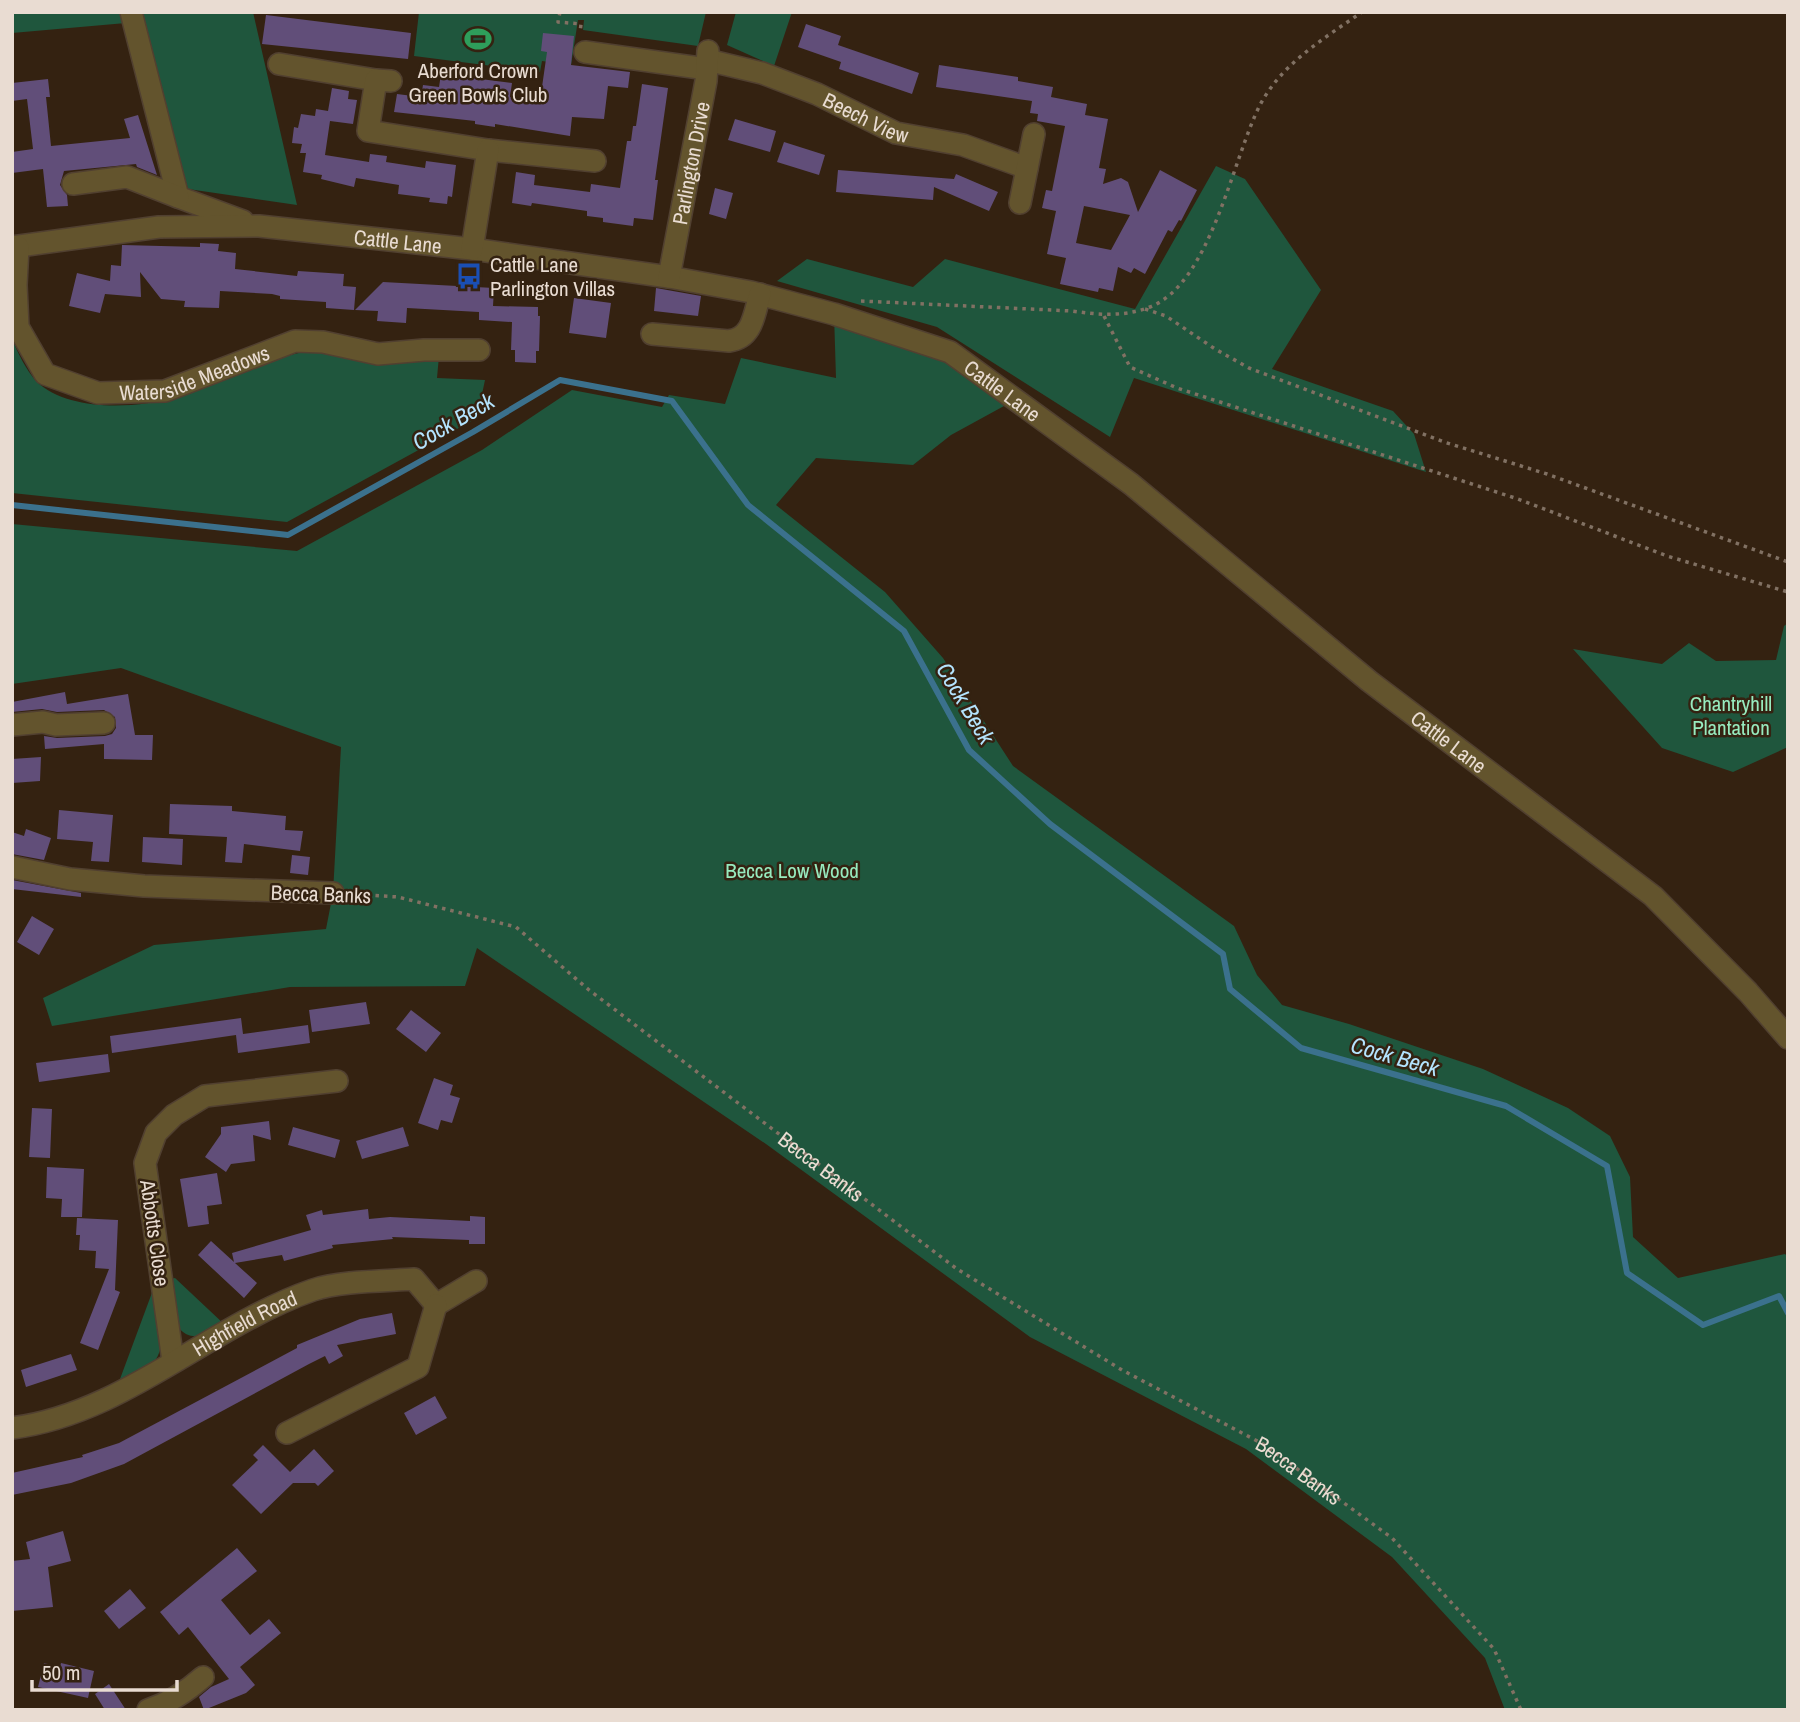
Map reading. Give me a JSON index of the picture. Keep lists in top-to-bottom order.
{
  "streets": {
    "street": [
      "Beech View",
      "Parlington Drive",
      "Cattle Lane",
      "Waterside Meadows",
      "Becca Banks",
      "Abbotts Close",
      "Highfield Road"
    ]
  },
  "crossings": [
    ["Beech View", "Parlington Drive"],
    ["Parlington Drive", "Cattle Lane"],
    ["Cattle Lane", "Waterside Meadows"],
    ["Abbotts Close", "Highfield Road"]
  ],
  "water": ["Cock Beck"],
  "parks": ["Chantryhill Plantation", "Becca Low Wood"],
  "places": {
    "sports": ["Aberford Crown Green Bowls Club"],
    "bus stop": ["Cattle Lane Parlington Villas"]
  },
  "scale_bar": "50 m"
}
